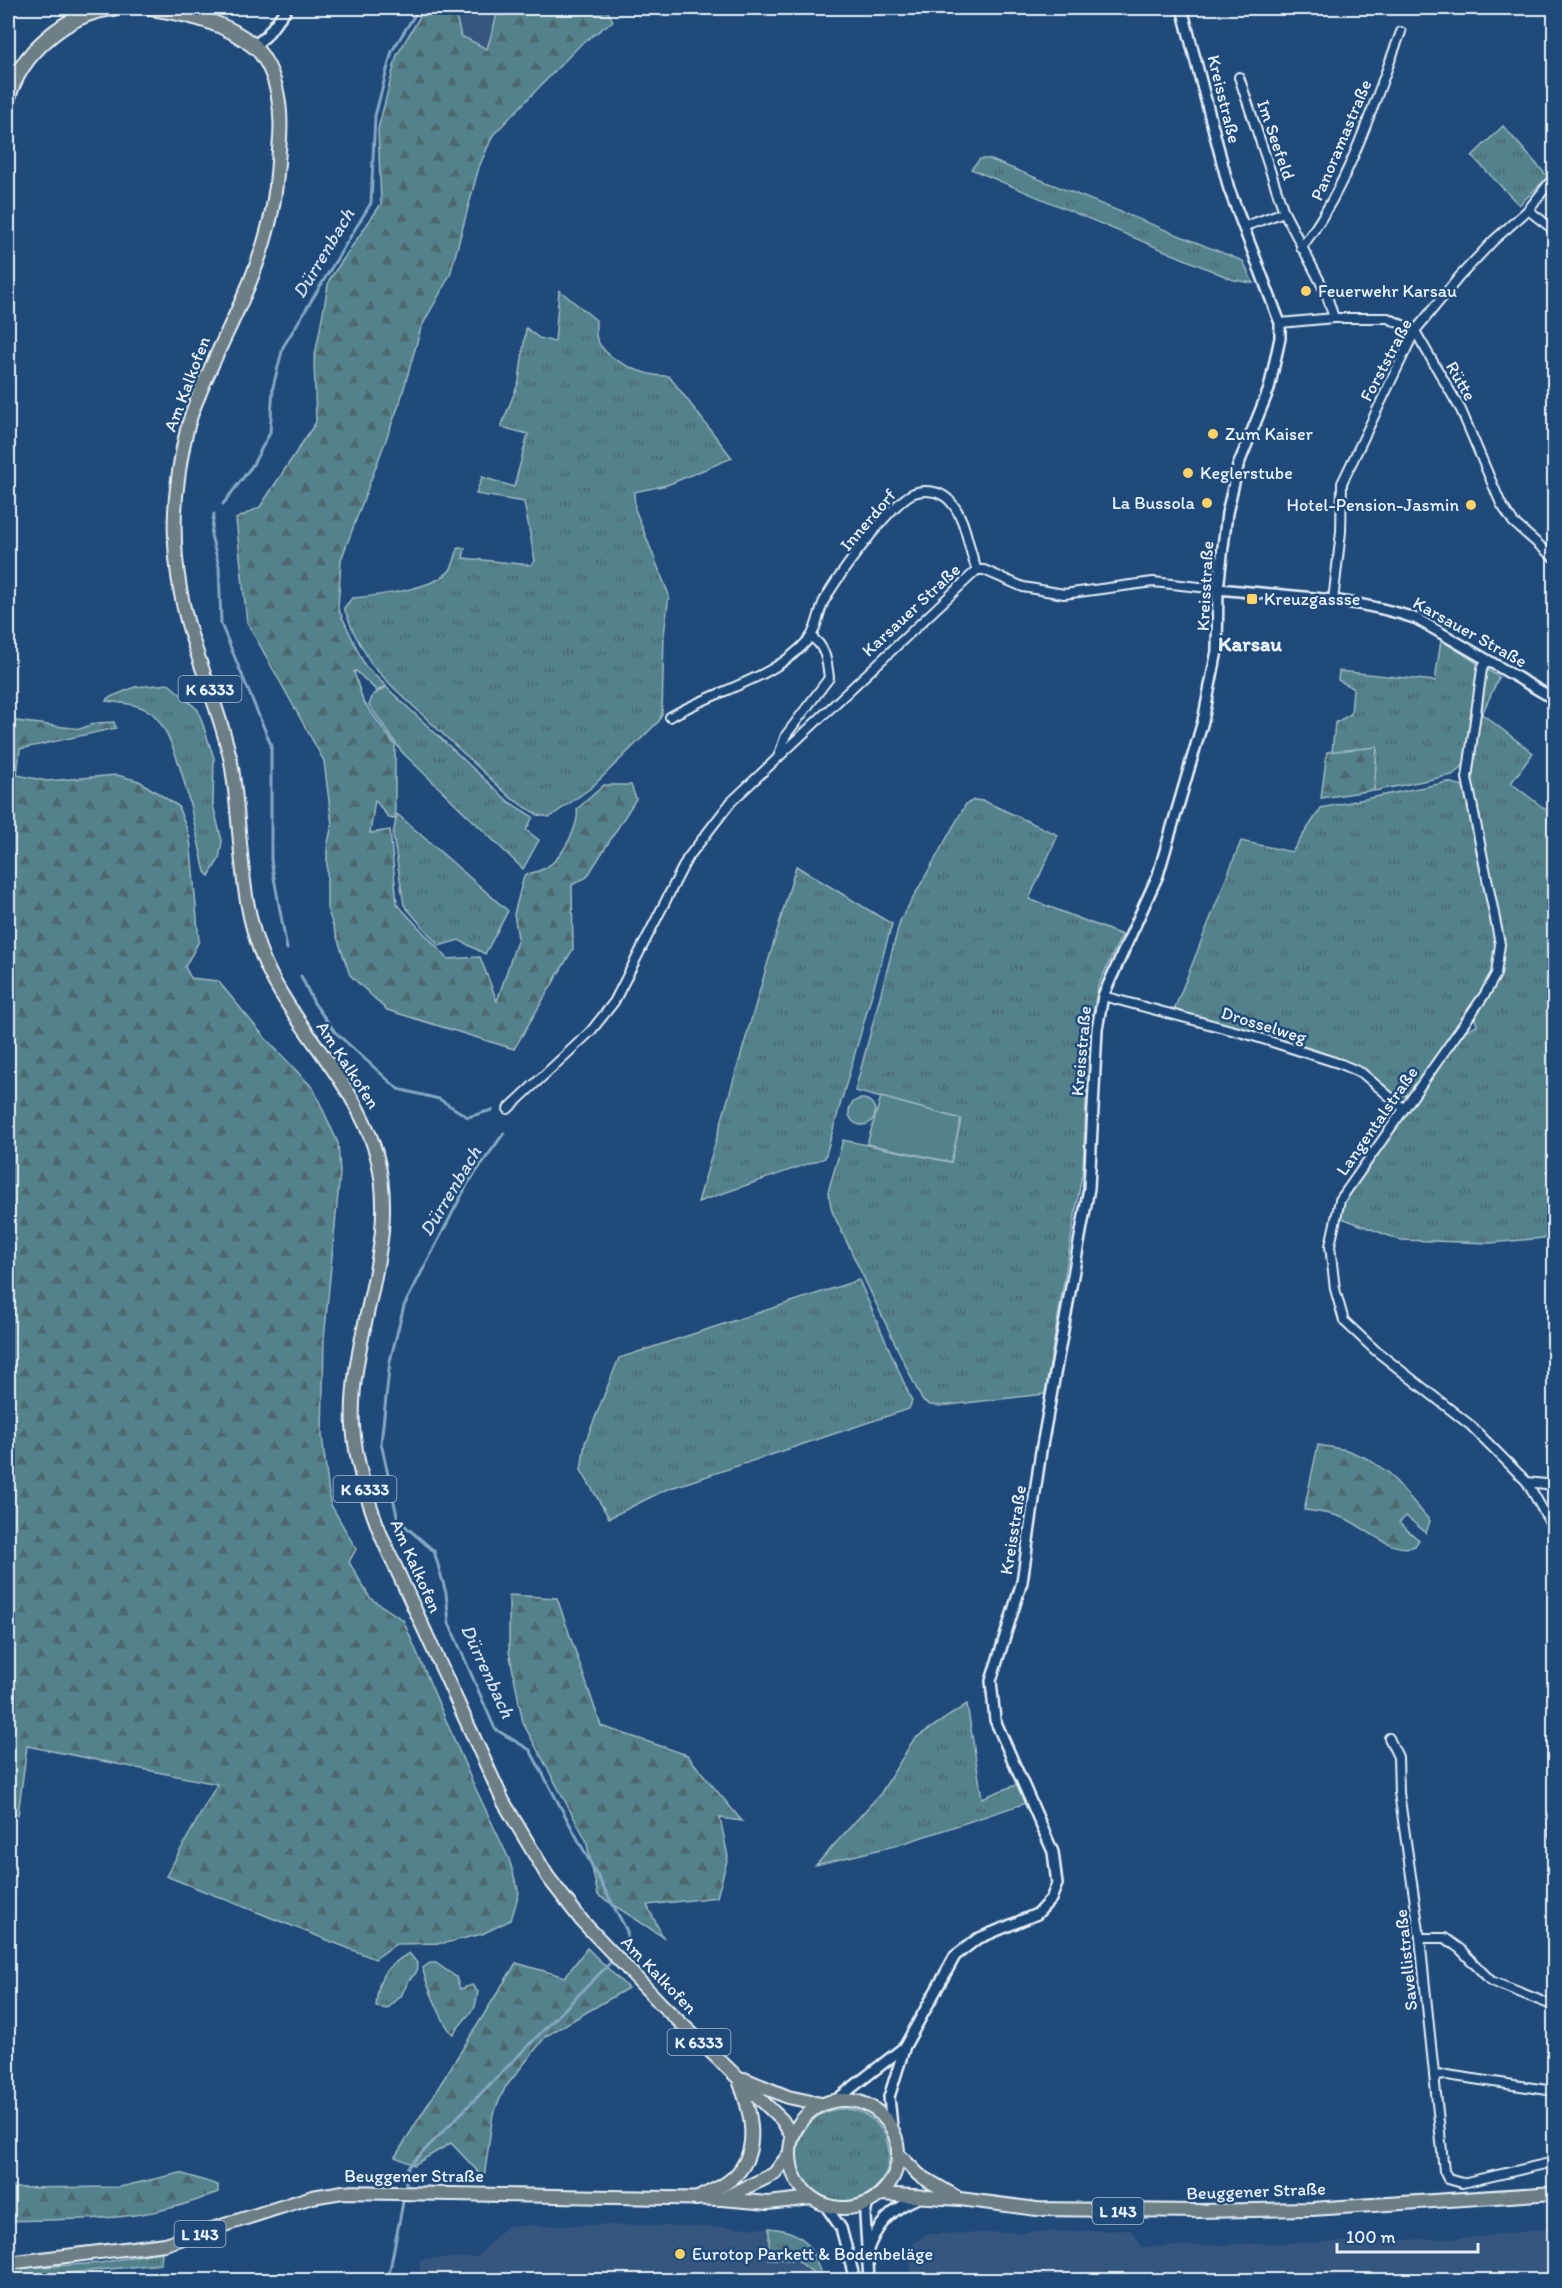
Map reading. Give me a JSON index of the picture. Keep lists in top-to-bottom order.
{
  "streets": {
    "main road": [
      "Am Kalkofen",
      "K 6333",
      "Beuggener Straße",
      "L 143"
    ],
    "street": [
      "Kreisstraße",
      "Im Seefeld",
      "Panoramastraße",
      "Forststraße",
      "Rütte",
      "Innerdorf",
      "Karsauer Straße",
      "Drosselweg",
      "Langentalstraße",
      "Savellistraße"
    ]
  },
  "crossings": [
    ["Kreisstraße", "Am Kalkofen"],
    ["Kreisstraße", "Karsauer Straße"],
    ["Kreisstraße", "Drosselweg"],
    ["Kreisstraße", "Beuggener Straße"],
    ["Im Seefeld", "Panoramastraße"],
    ["Forststraße", "Rütte"],
    ["Forststraße", "Karsauer Straße"],
    ["Am Kalkofen", "Beuggener Straße"],
    ["Innerdorf", "Karsauer Straße"],
    ["Karsauer Straße", "Langentalstraße"],
    ["Drosselweg", "Langentalstraße"]
  ],
  "districts": ["Karsau"],
  "water": ["Dürrenbach"],
  "places": {
    "other": [
      "Feuerwehr Karsau",
      "Zum Kaiser",
      "Keglerstube",
      "La Bussola",
      "Hotel-Pension-Jasmin",
      "Eurotop Parkett & Bodenbeläge"
    ],
    "transit": ["Kreuzgassse"]
  },
  "scale_bar": "100 m"
}
